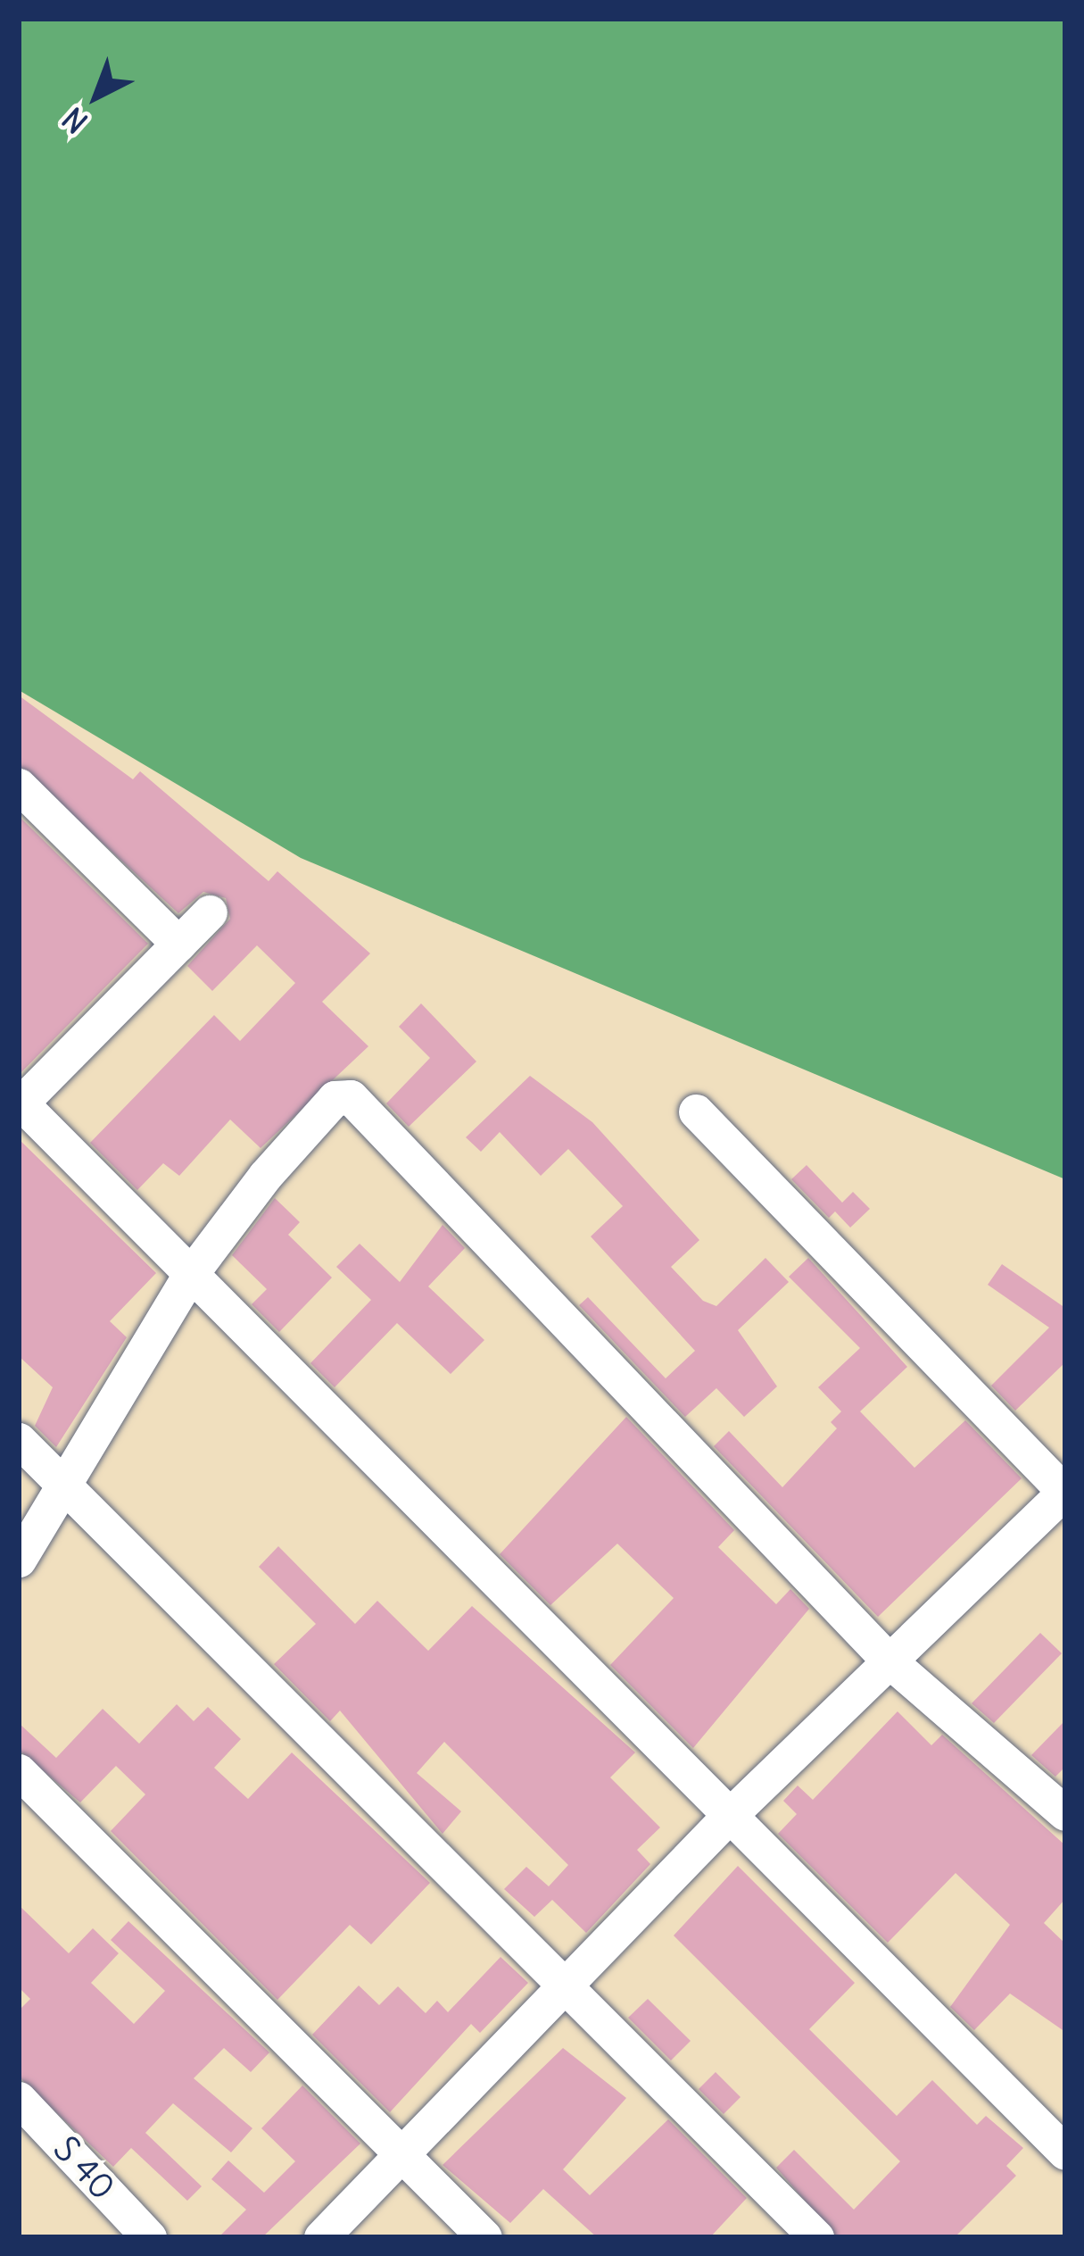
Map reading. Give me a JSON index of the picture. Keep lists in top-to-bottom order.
{
  "streets": {
    "street": ["S 40"]
  },
  "north": "bottom left"
}
